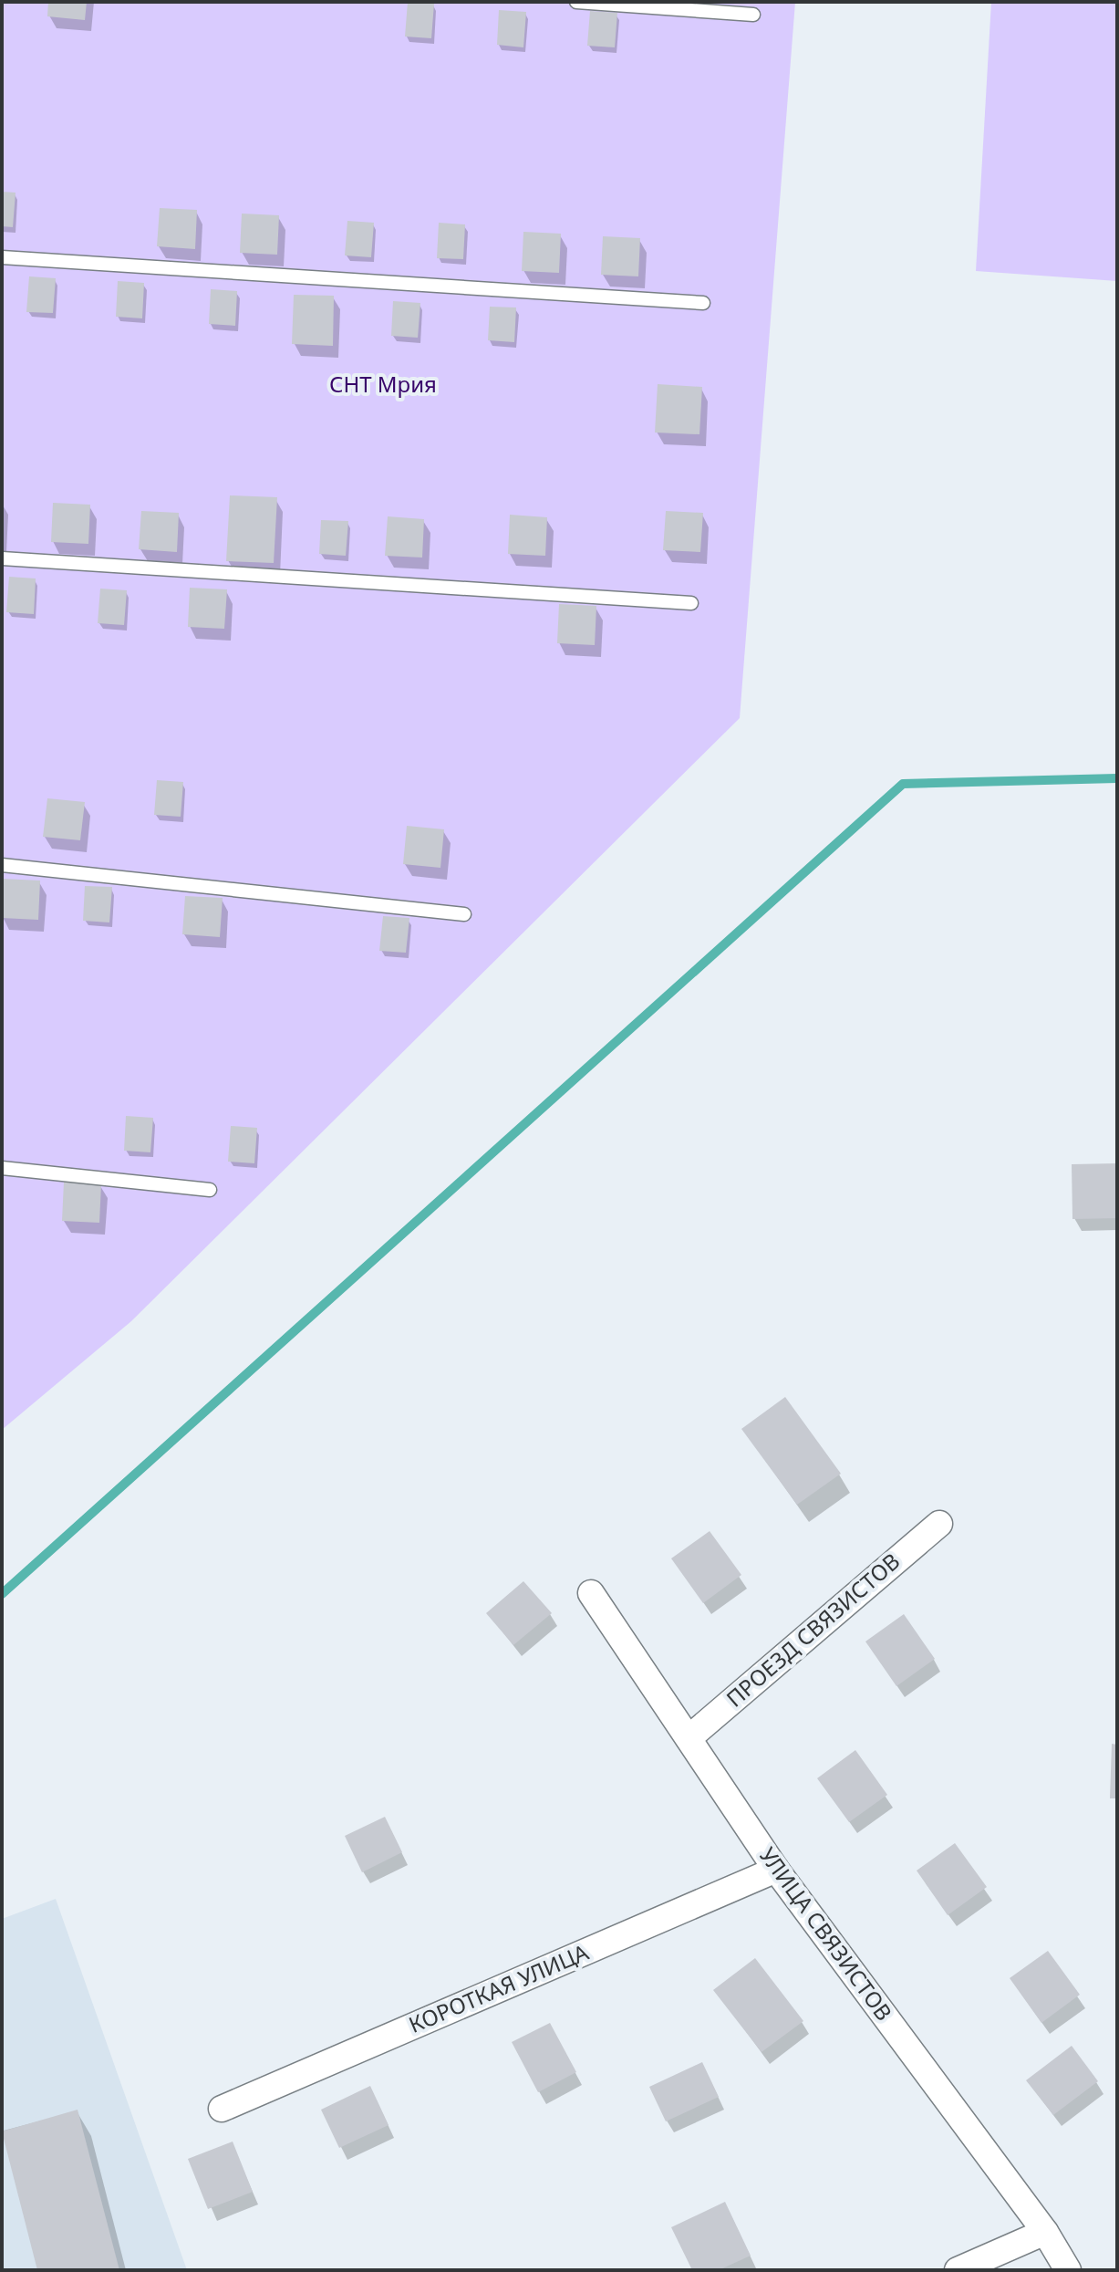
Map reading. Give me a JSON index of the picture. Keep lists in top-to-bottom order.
{
  "streets": {
    "street": ["ПРОЕЗД СВЯЗИСТОВ", "УЛИЦА СВЯЗИСТОВ", "КОРОТКАЯ УЛИЦА"]
  },
  "crossings": [
    ["ПРОЕЗД СВЯЗИСТОВ", "УЛИЦА СВЯЗИСТОВ"],
    ["УЛИЦА СВЯЗИСТОВ", "КОРОТКАЯ УЛИЦА"]
  ],
  "parks": ["СНТ Мрия"]
}
